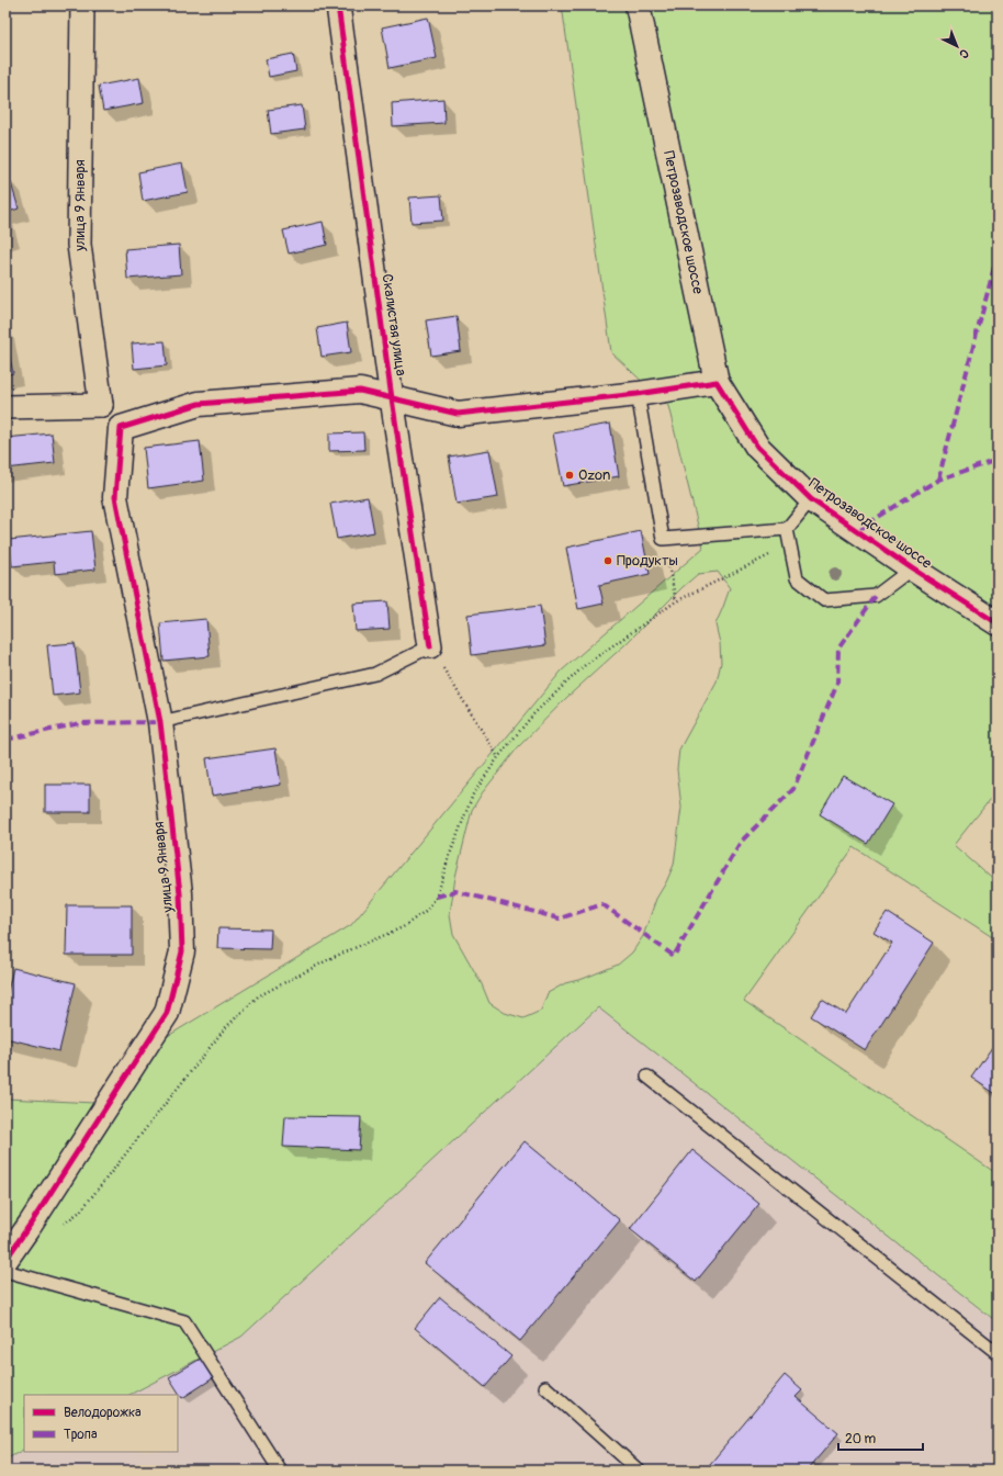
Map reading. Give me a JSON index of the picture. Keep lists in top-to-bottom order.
{
  "streets": {
    "street": ["улица 9 Января", "Петрозаводское шоссе", "Скалистая улица"]
  },
  "places": ["Ozon", "Продукты"],
  "legend": ["Велодорожка", "Тропа"],
  "scale_bar": "20 m",
  "north": "bottom right"
}
